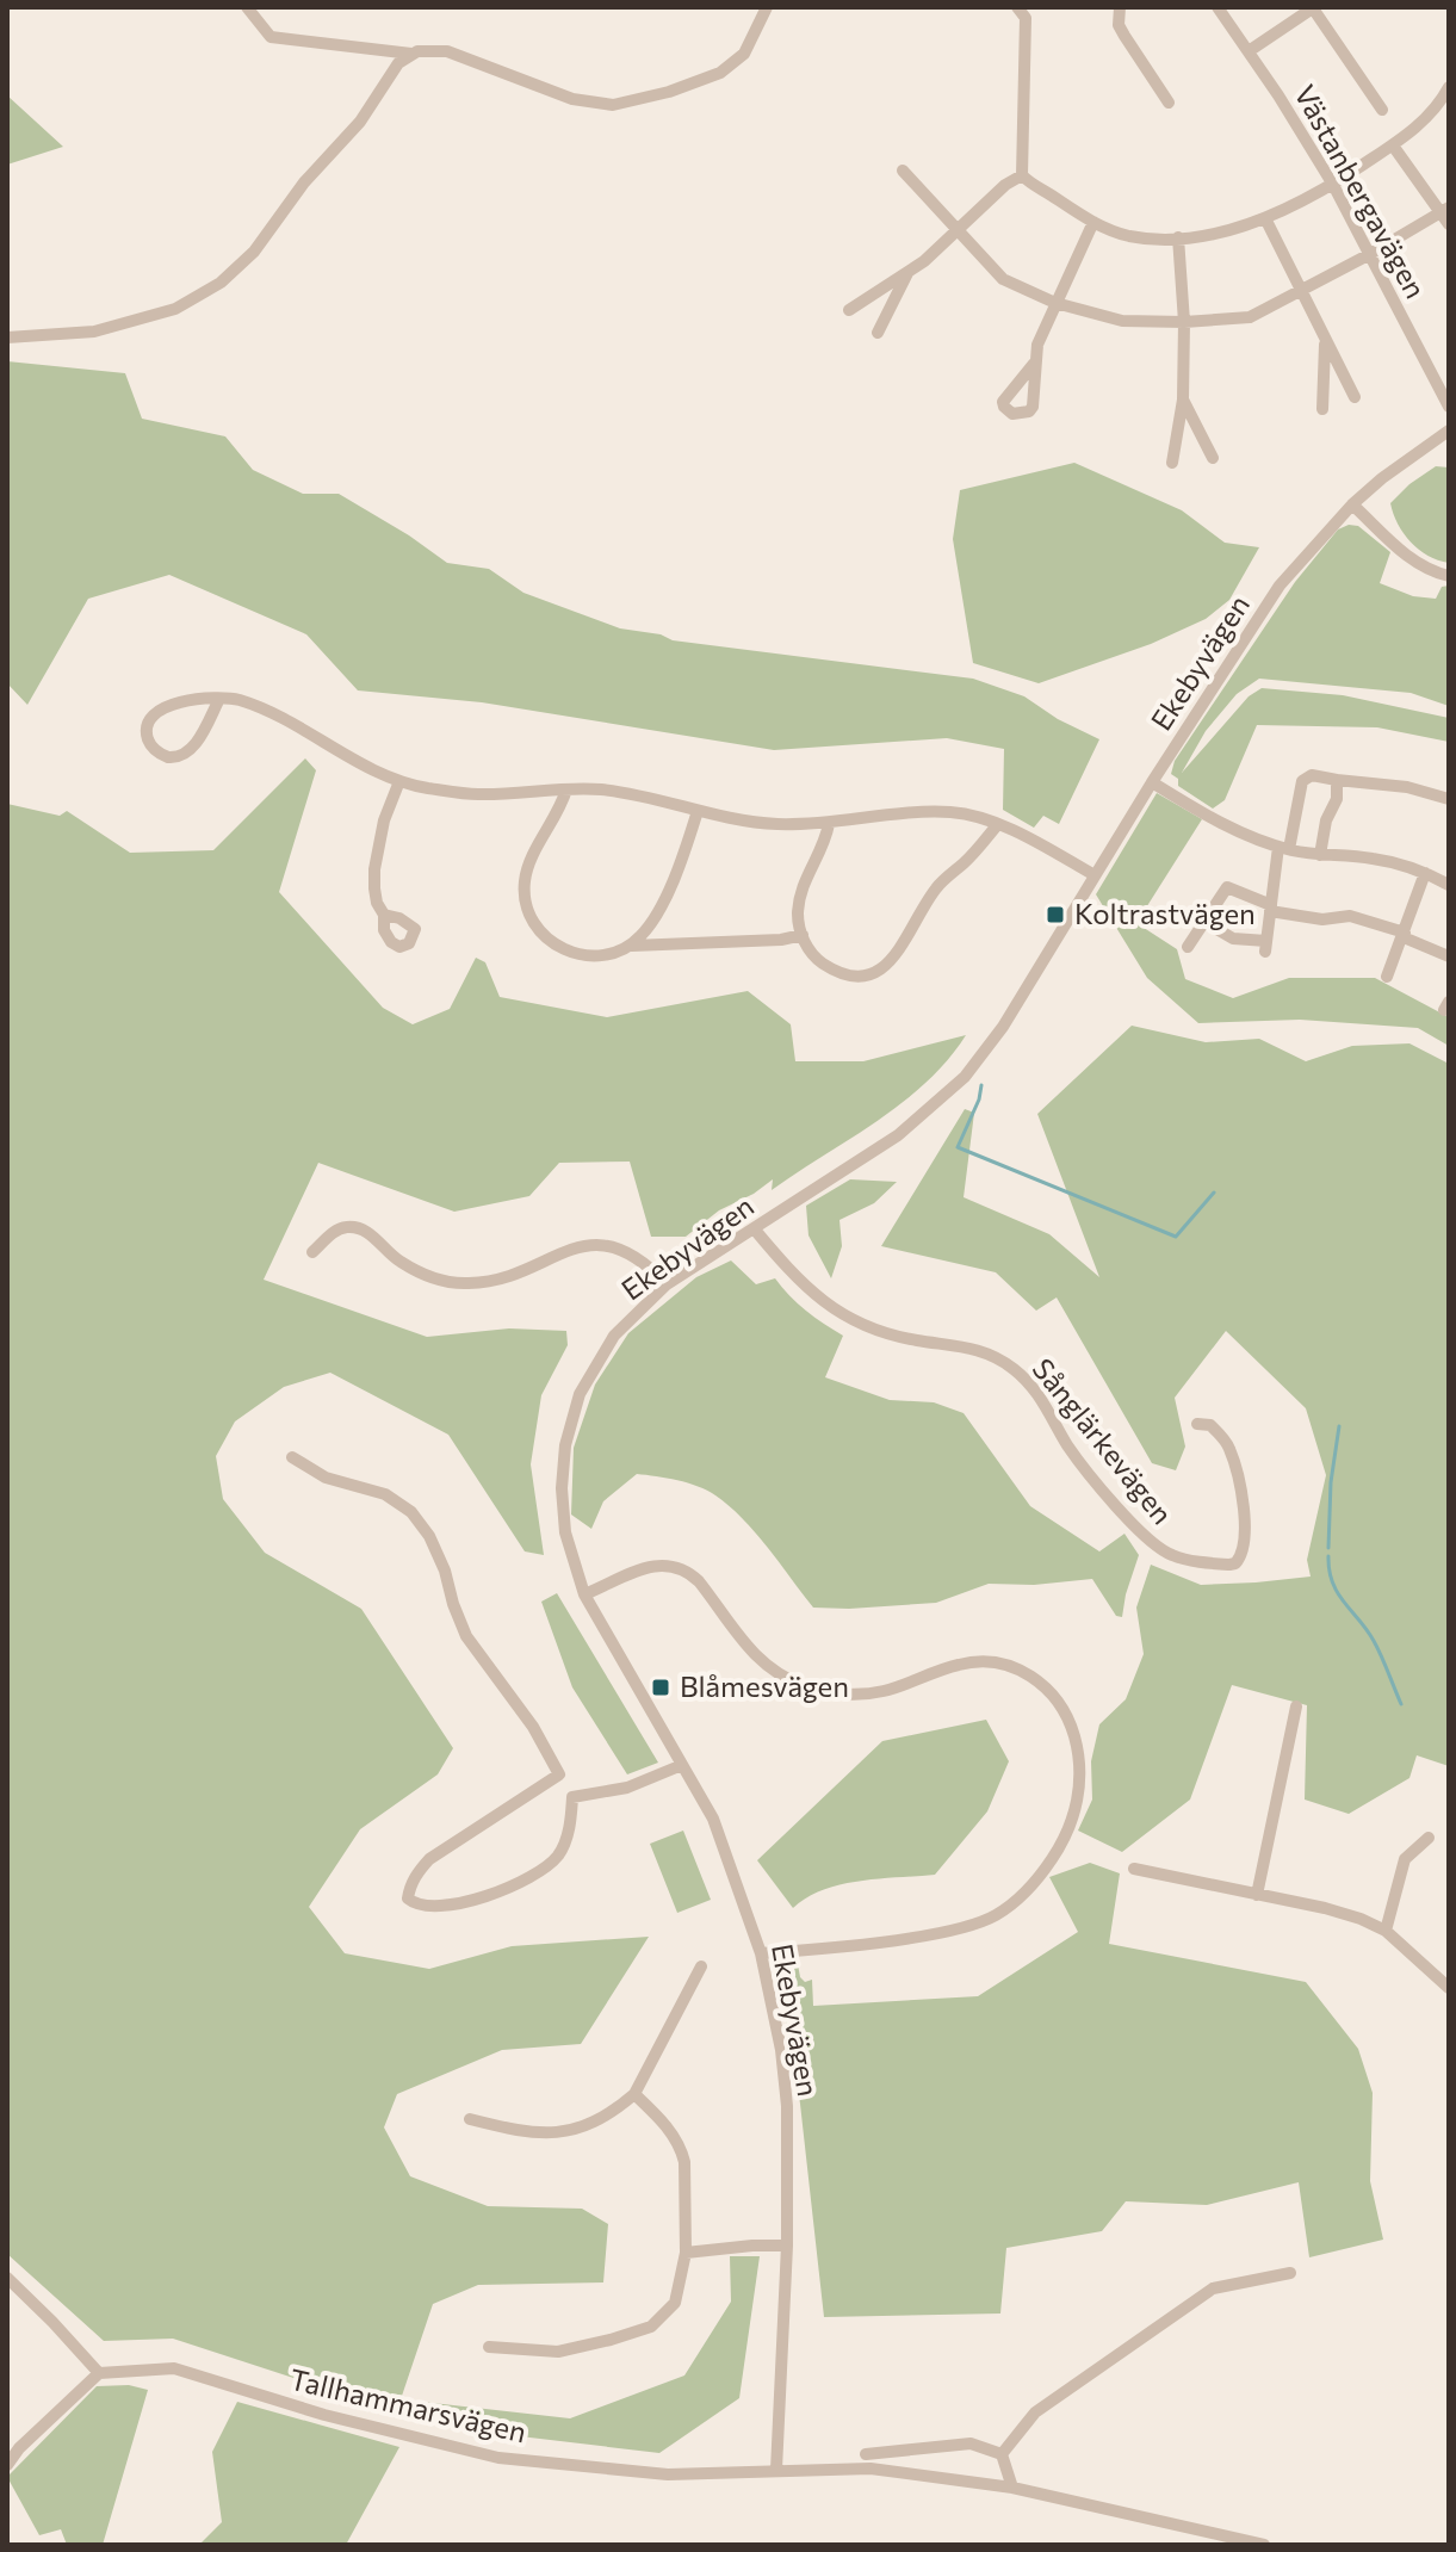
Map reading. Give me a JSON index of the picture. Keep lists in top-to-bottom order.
{
  "streets": {
    "street": [
      "Västanbergavägen",
      "Ekebyvägen",
      "Sånglärkevägen",
      "Tallhammarsvägen"
    ]
  },
  "crossings": [
    ["Ekebyvägen", "Sånglärkevägen"],
    ["Ekebyvägen", "Tallhammarsvägen"]
  ],
  "places": {
    "transit": ["Koltrastvägen", "Blåmesvägen"]
  }
}
